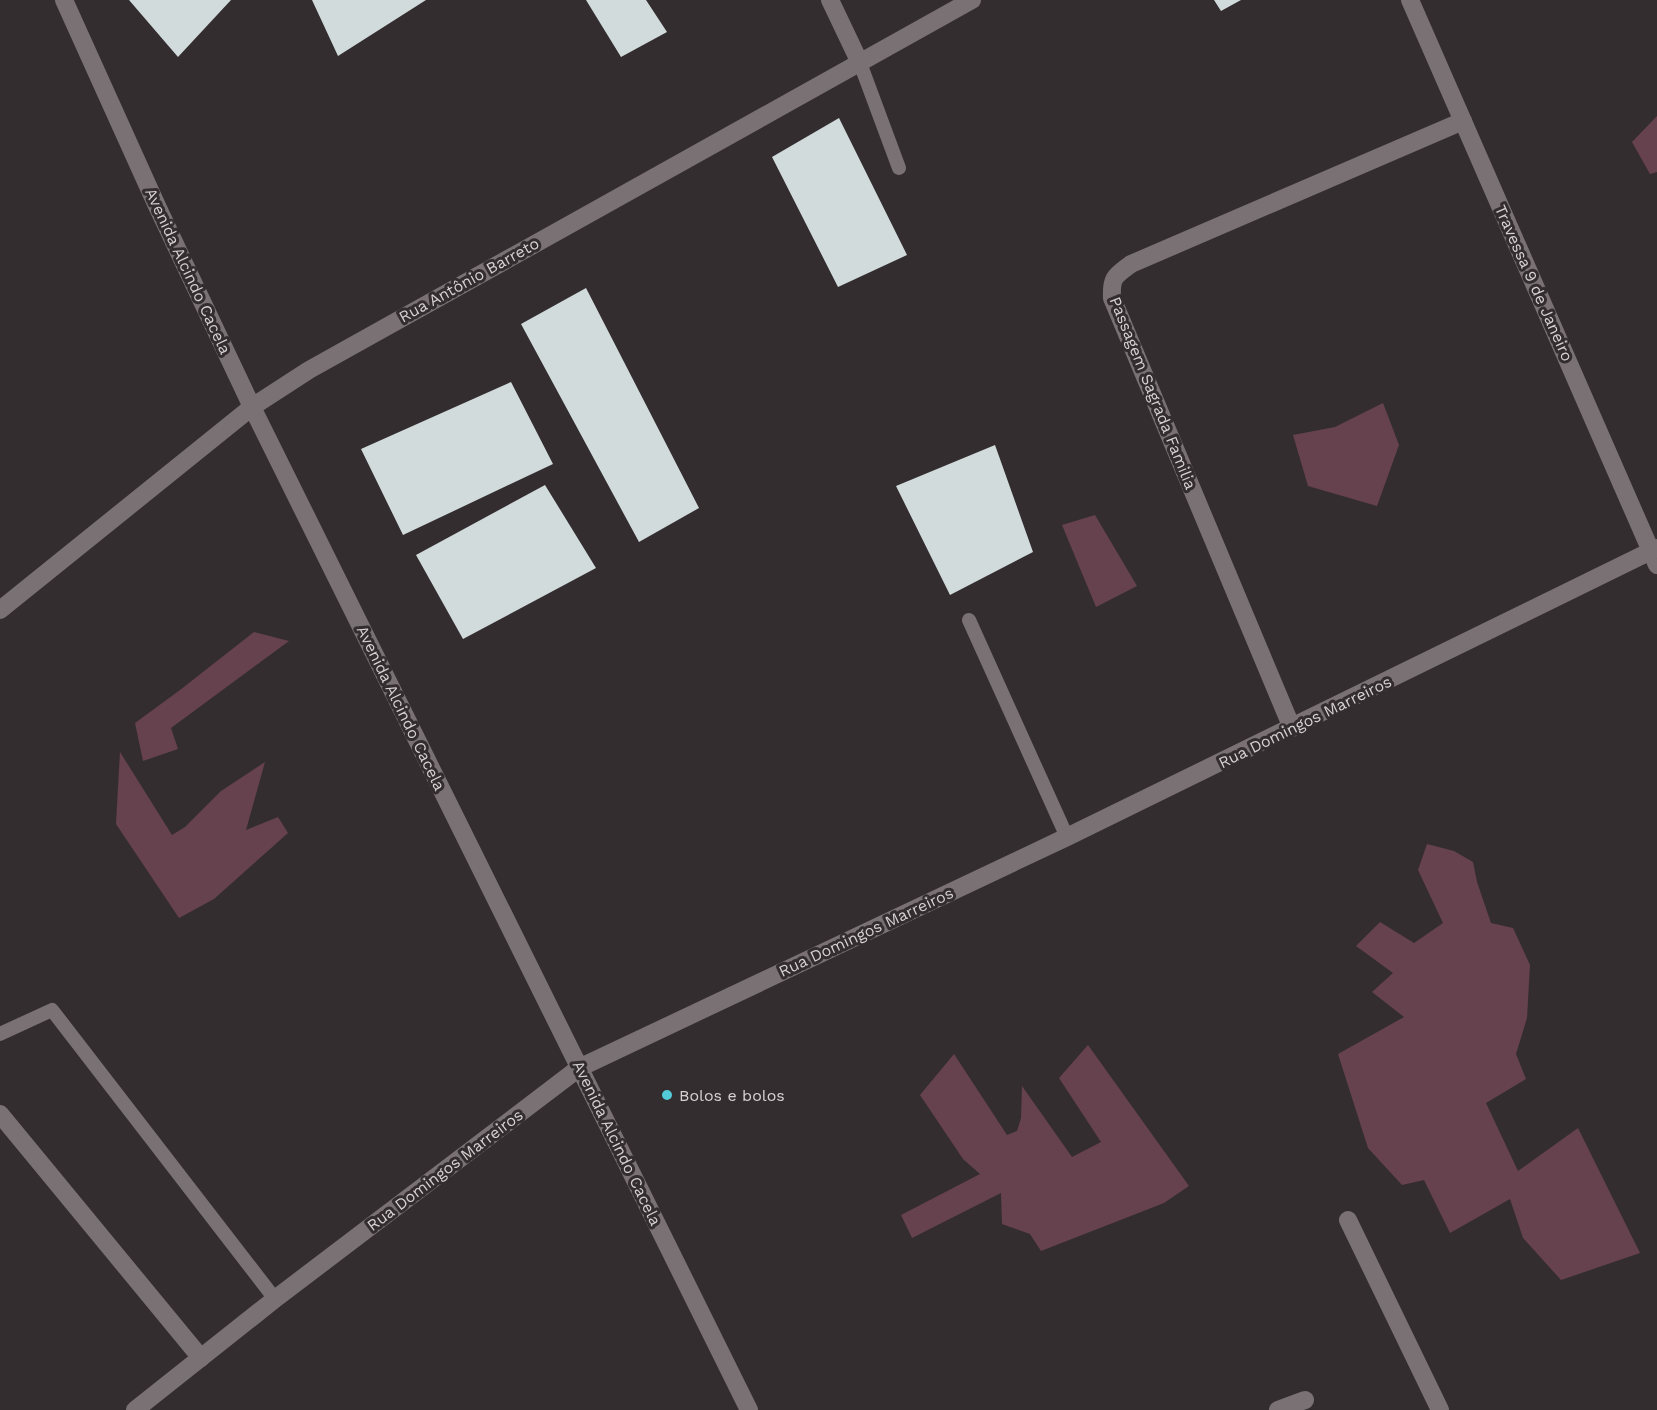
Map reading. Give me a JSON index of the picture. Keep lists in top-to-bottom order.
{
  "streets": {
    "main road": [
      "Avenida Alcindo Cacela",
      "Rua Antônio Barreto",
      "Travessa 9 de Janeiro",
      "Passagem Sagrada Familia",
      "Rua Domingos Marreiros"
    ]
  },
  "crossings": [
    ["Avenida Alcindo Cacela", "Rua Antônio Barreto"],
    ["Avenida Alcindo Cacela", "Rua Domingos Marreiros"],
    ["Travessa 9 de Janeiro", "Passagem Sagrada Familia"],
    ["Travessa 9 de Janeiro", "Rua Domingos Marreiros"],
    ["Passagem Sagrada Familia", "Rua Domingos Marreiros"]
  ],
  "places": ["Bolos e bolos"]
}
